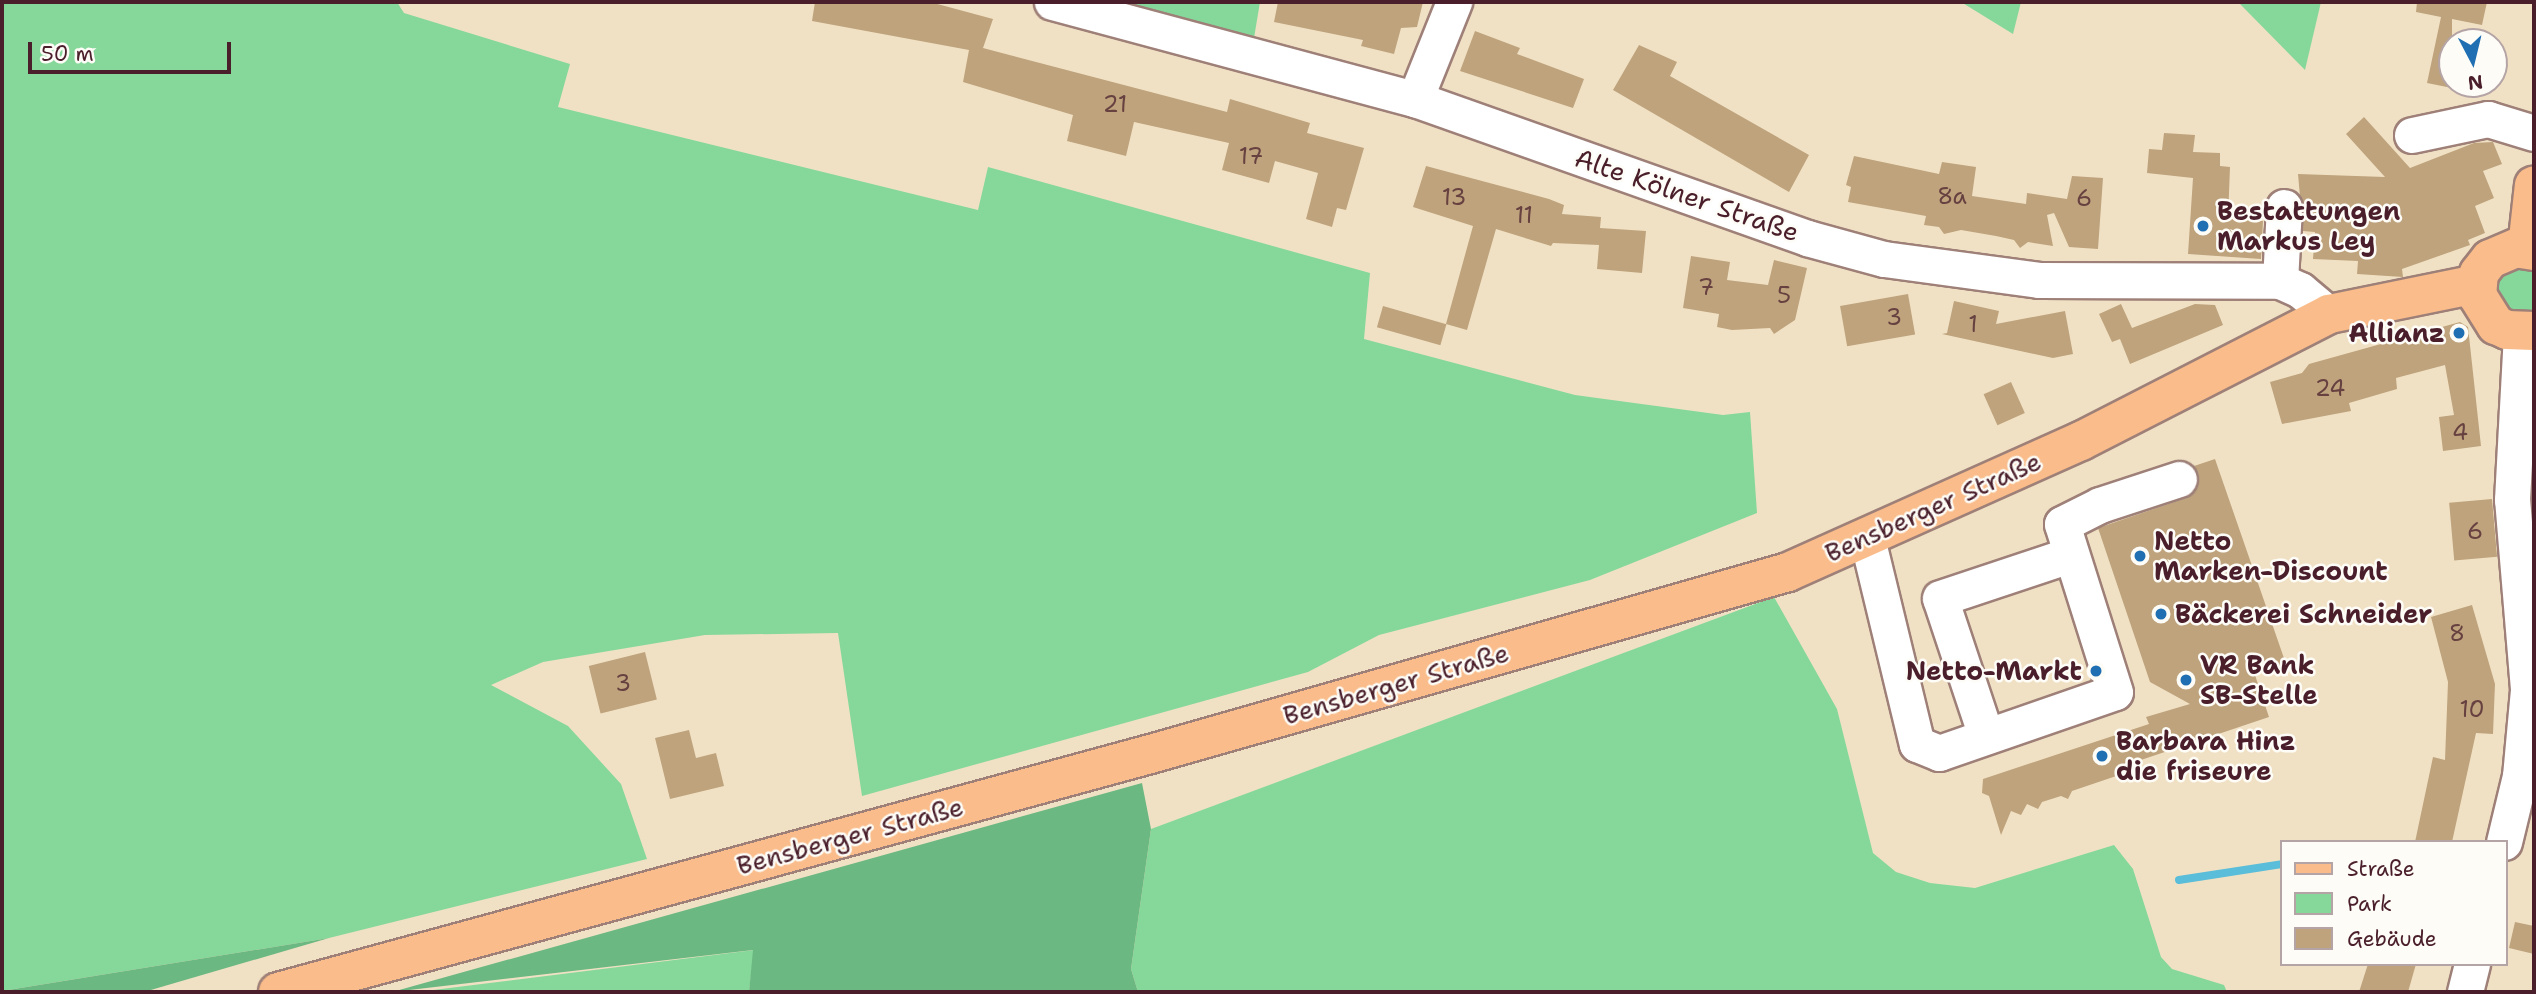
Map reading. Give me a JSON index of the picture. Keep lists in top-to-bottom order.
{
  "streets": {
    "main road": ["Bensberger Straße"],
    "street": ["Alte Kölner Straße"]
  },
  "crossings": [
    ["Alte Kölner Straße", "Bensberger Straße"]
  ],
  "places": [
    "Bestattungen Markus Ley",
    "Allianz",
    "Netto Marken-Discount",
    "Bäckerei Schneider",
    "Netto-Markt",
    "VR Bank SB-Stelle",
    "Barbara Hinz die friseure"
  ],
  "house_numbers": [
    "21",
    "17",
    "8a",
    "13",
    "6",
    "11",
    "7",
    "5",
    "3",
    "1",
    "24",
    "4",
    "6",
    "8",
    "3",
    "10"
  ],
  "legend": ["Straße", "Park", "Gebäude"],
  "scale_bar": "50 m",
  "north": "bottom"
}
